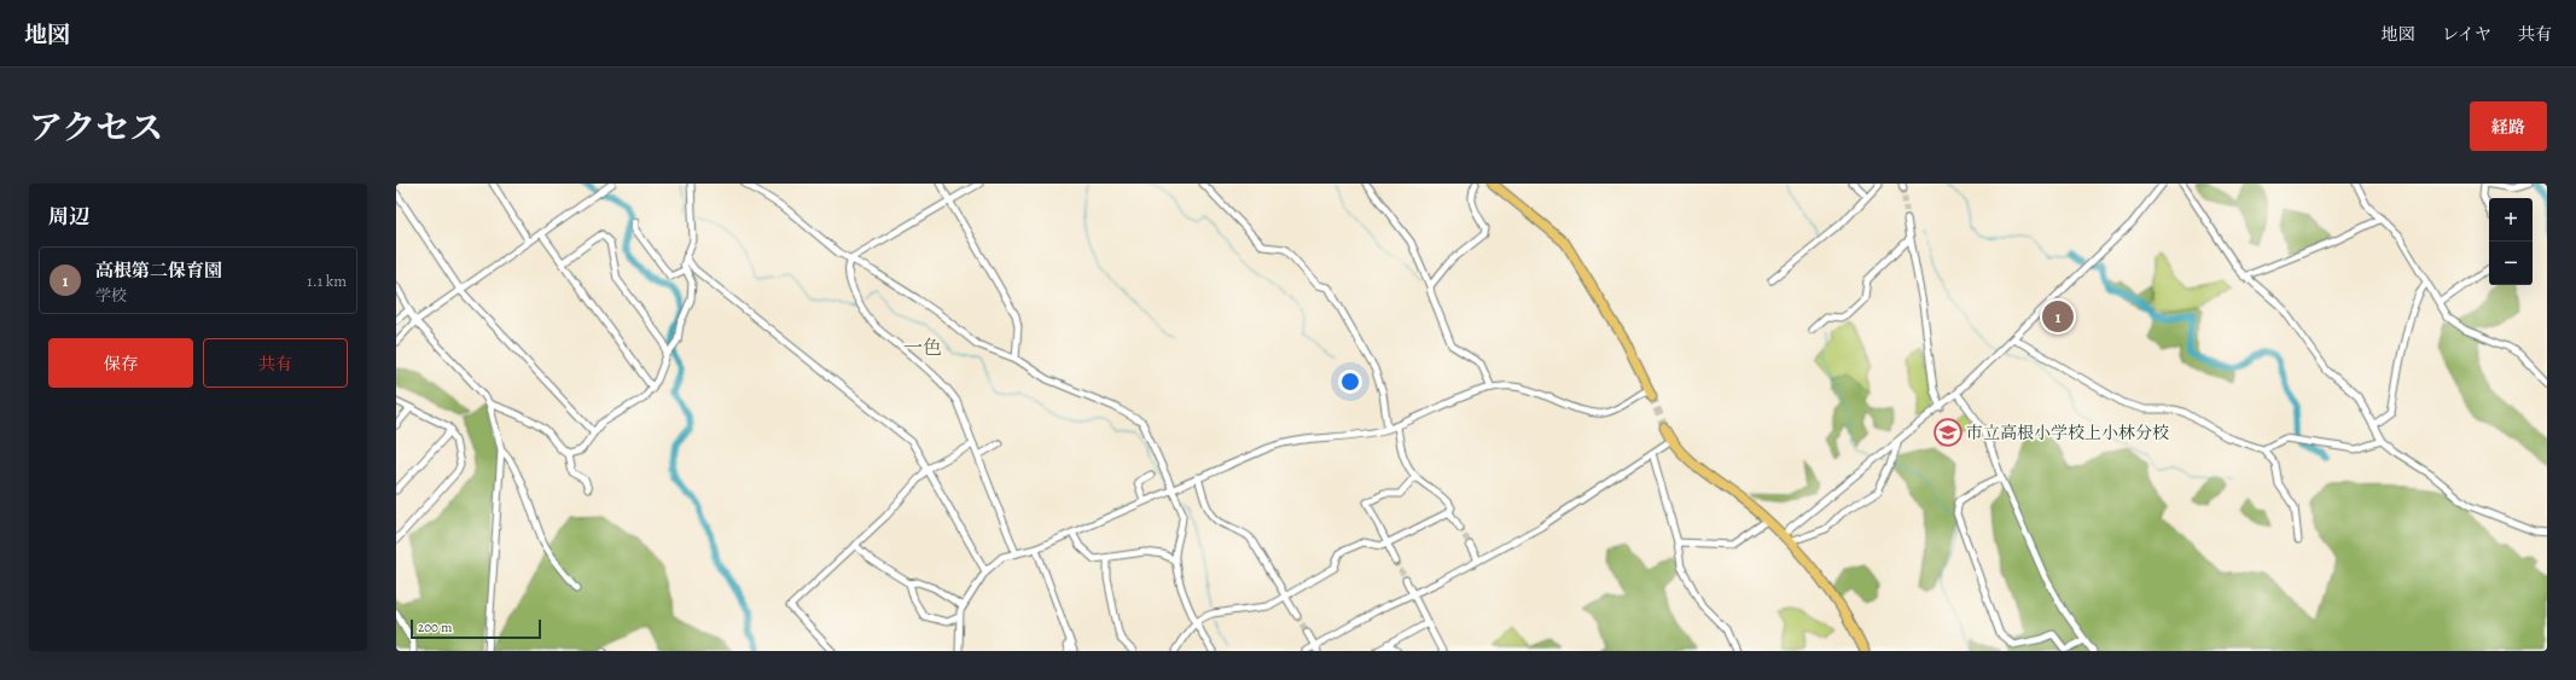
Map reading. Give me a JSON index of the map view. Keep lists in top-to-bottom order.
{
  "districts": ["一色"],
  "places": {
    "school or university": ["市立高根小学校上小林分校"]
  },
  "scale_bar": "200 m",
  "page": {
    "header": "地図",
    "nav": ["地図", "レイヤ", "共有"],
    "title": "アクセス",
    "buttons": [
      "経路",
      ["保存", "共有"]
    ],
    "heading": "周辺",
    "map_buttons": ["+", "−"],
    "list": [
      {
        "mark": "1",
        "name": "高根第二保育園",
        "note": "学校",
        "value": "1.1 km"
      }
    ],
    "pins": "1",
    "scale": "200 m"
  }
}
